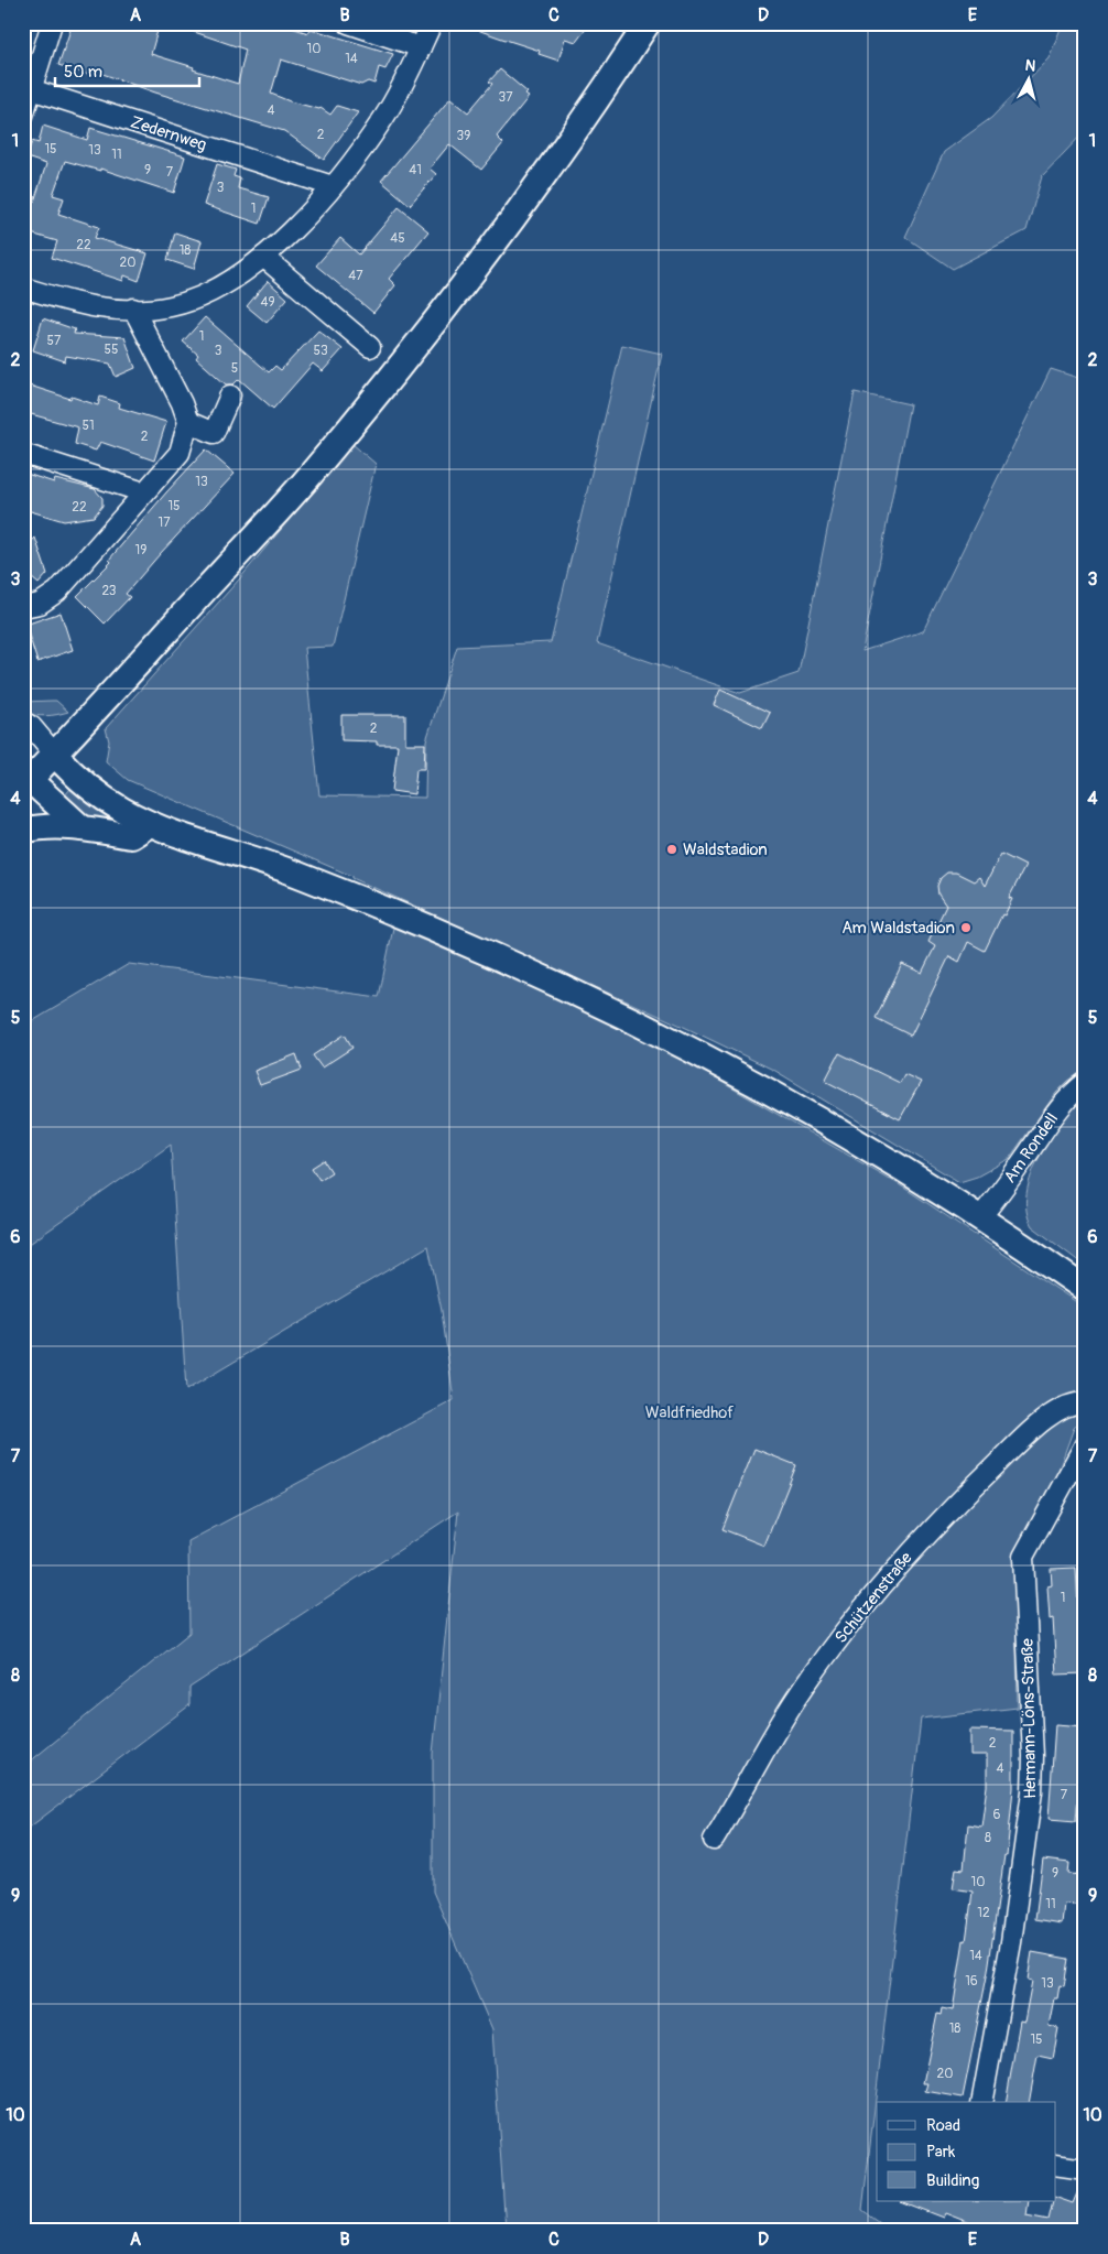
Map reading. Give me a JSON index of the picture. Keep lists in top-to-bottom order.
{
  "streets": {
    "street": [
      "Zedernweg",
      "Am Rondell",
      "Schützenstraße",
      "Hermann-Löns-Straße"
    ]
  },
  "parks": ["Waldfriedhof"],
  "places": ["Waldstadion", "Am Waldstadion"],
  "house_numbers": [
    "10",
    "14",
    "37",
    "4",
    "2",
    "39",
    "15",
    "13",
    "11",
    "9",
    "41",
    "7",
    "3",
    "1",
    "45",
    "22",
    "18",
    "20",
    "47",
    "49",
    "1",
    "57",
    "55",
    "3",
    "53",
    "5",
    "51",
    "2",
    "13",
    "15",
    "22",
    "17",
    "19",
    "23",
    "2",
    "1",
    "2",
    "4",
    "7",
    "6",
    "8",
    "9",
    "10",
    "11",
    "12",
    "14",
    "16",
    "13",
    "18",
    "15",
    "20"
  ],
  "legend": ["Road", "Park", "Building"],
  "scale_bar": "50 m",
  "north": "top",
  "grid": {
    "columns": [
      "A",
      "B",
      "C",
      "D",
      "E"
    ],
    "rows": [
      "1",
      "2",
      "3",
      "4",
      "5",
      "6",
      "7",
      "8",
      "9",
      "10"
    ]
  }
}
